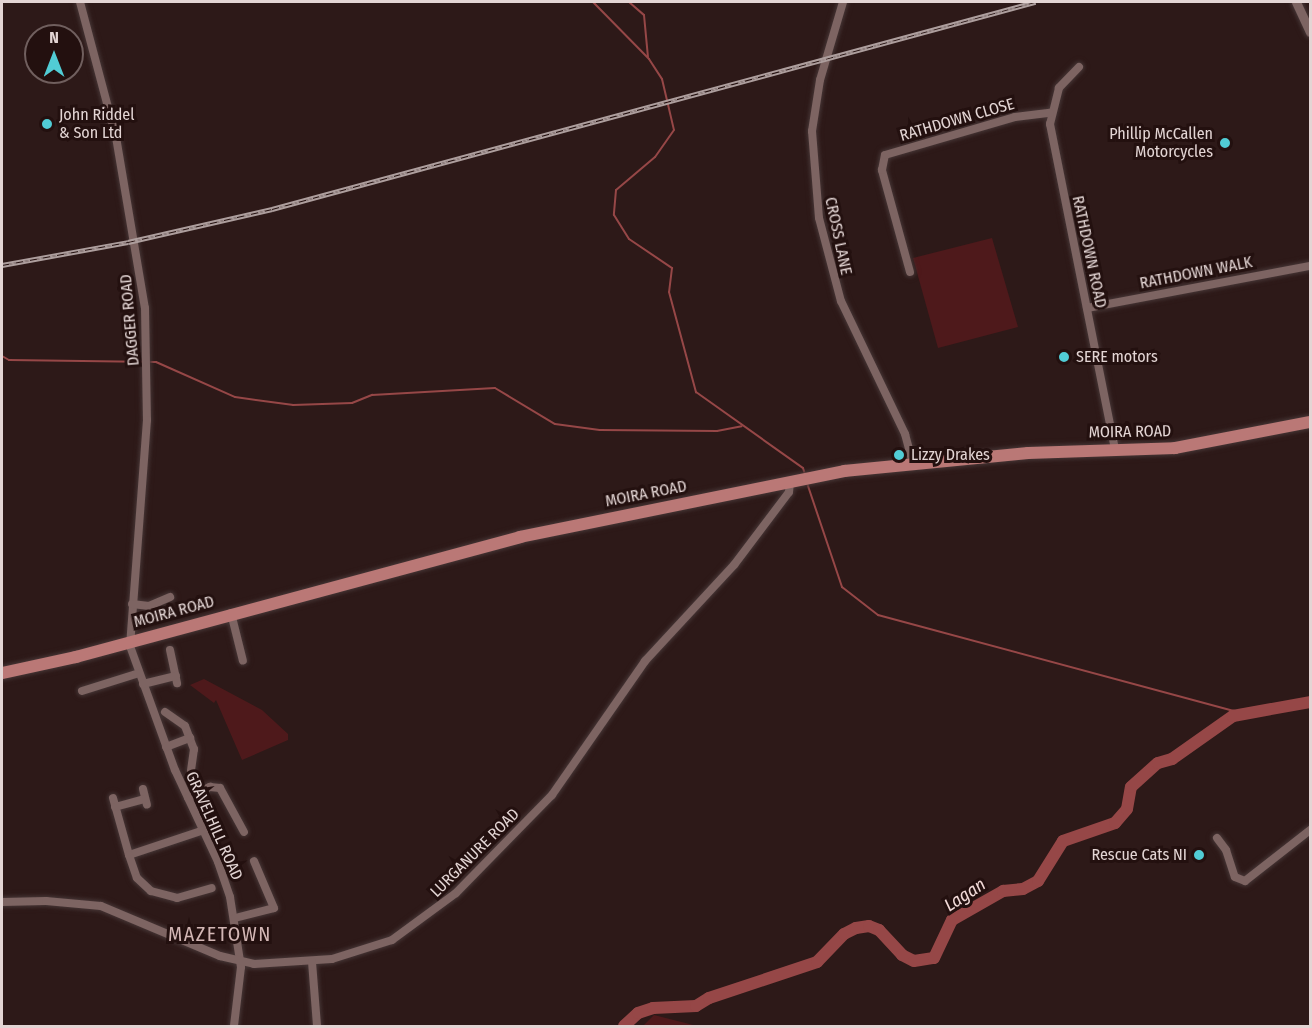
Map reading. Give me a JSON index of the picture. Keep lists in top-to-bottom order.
{
  "streets": {
    "highway": ["MOIRA ROAD"],
    "street": [
      "RATHDOWN CLOSE",
      "CROSS LANE",
      "RATHDOWN ROAD",
      "RATHDOWN WALK",
      "DAGGER ROAD",
      "GRAVELHILL ROAD",
      "LURGANURE ROAD"
    ]
  },
  "crossings": [
    ["RATHDOWN CLOSE", "RATHDOWN ROAD"],
    ["CROSS LANE", "MOIRA ROAD"],
    ["RATHDOWN ROAD", "RATHDOWN WALK"],
    ["RATHDOWN ROAD", "MOIRA ROAD"],
    ["DAGGER ROAD", "MOIRA ROAD"],
    ["DAGGER ROAD", "GRAVELHILL ROAD"],
    ["MOIRA ROAD", "GRAVELHILL ROAD"],
    ["MOIRA ROAD", "LURGANURE ROAD"],
    ["GRAVELHILL ROAD", "LURGANURE ROAD"]
  ],
  "districts": ["MAZETOWN"],
  "water": ["Lagan"],
  "places": [
    "John Riddel & Son Ltd",
    "Phillip McCallen Motorcycles",
    "SERE motors",
    "Lizzy Drakes",
    "Rescue Cats NI"
  ],
  "north": "top"
}
